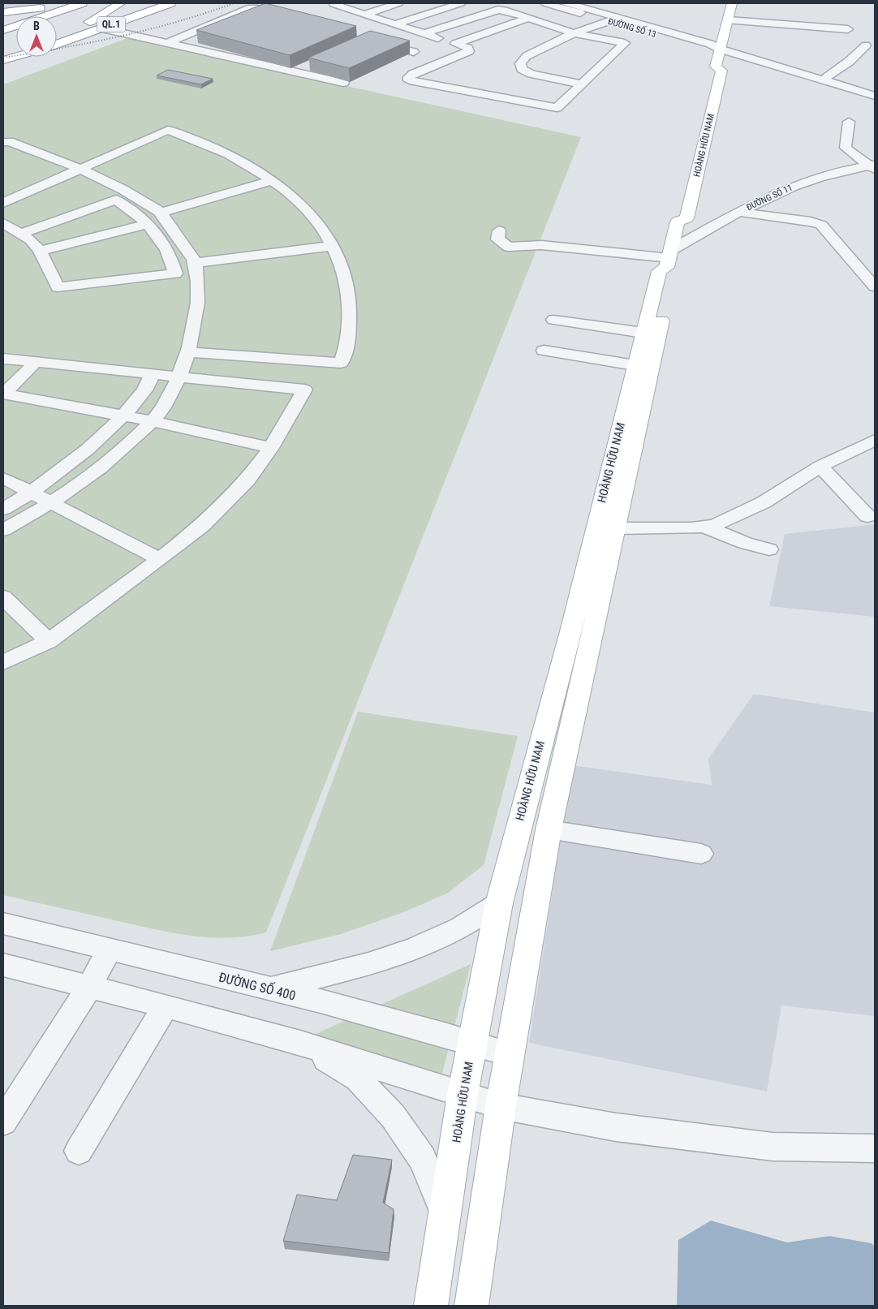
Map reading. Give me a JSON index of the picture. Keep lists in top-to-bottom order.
{
  "streets": {
    "main road": ["QL.1", "HOÀNG HỮU NAM"],
    "street": ["ĐƯỜNG SỐ 13", "ĐƯỜNG SỐ 11", "ĐƯỜNG SỐ 400"]
  },
  "crossings": [
    ["ĐƯỜNG SỐ 13", "HOÀNG HỮU NAM"],
    ["HOÀNG HỮU NAM", "ĐƯỜNG SỐ 11"],
    ["HOÀNG HỮU NAM", "ĐƯỜNG SỐ 400"]
  ],
  "north": "top"
}
